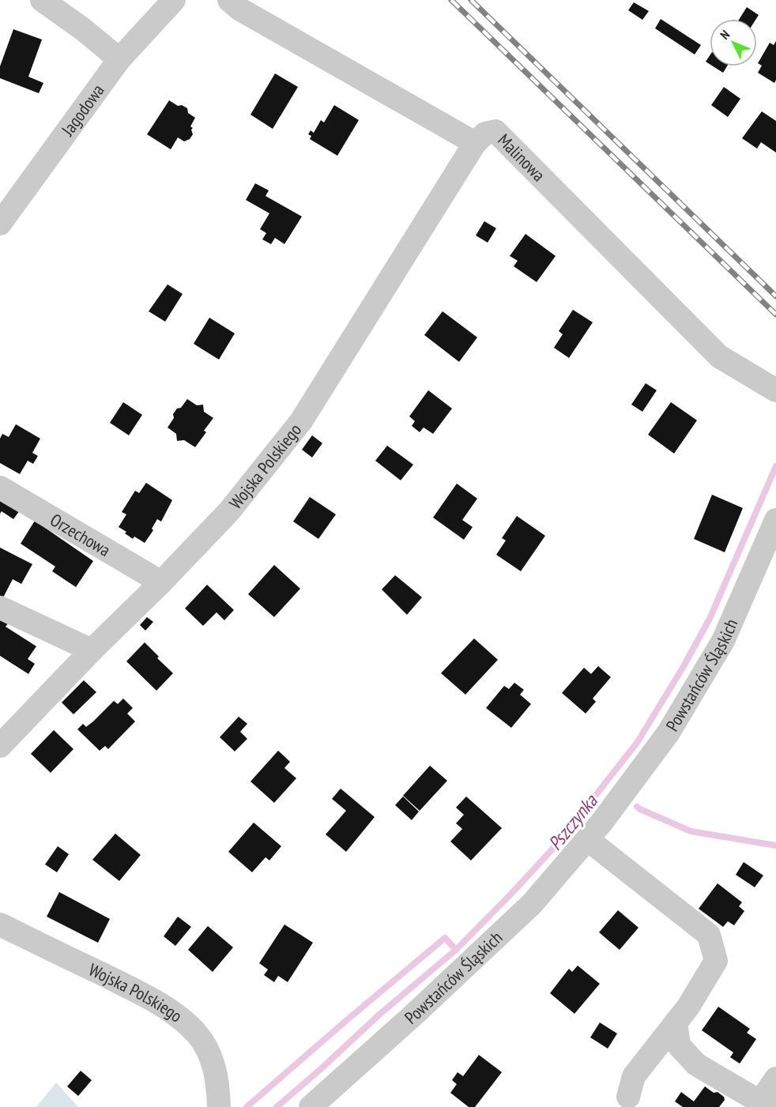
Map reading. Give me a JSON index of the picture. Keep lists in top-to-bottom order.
{
  "streets": {
    "street": [
      "Jagodowa",
      "Malinowa",
      "Wojska Polskiego",
      "Orzechowa",
      "Powstańców Śląskich"
    ]
  },
  "crossings": [
    ["Malinowa", "Wojska Polskiego"],
    ["Wojska Polskiego", "Orzechowa"]
  ],
  "water": ["Pszczynka"],
  "north": "top left"
}
